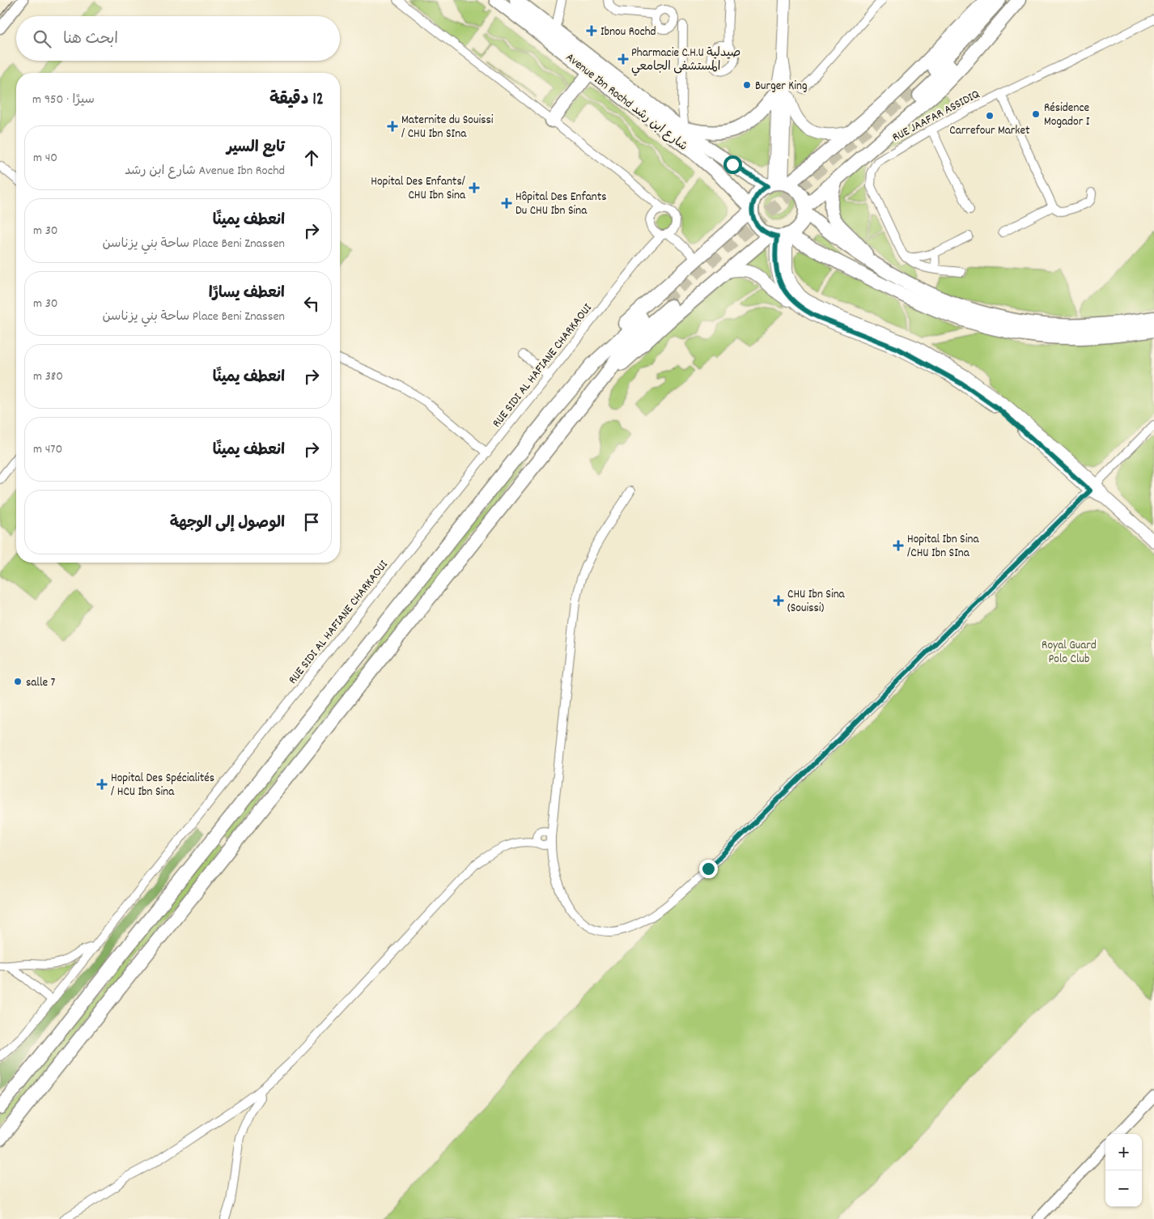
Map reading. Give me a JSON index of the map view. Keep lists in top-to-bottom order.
{
  "streets": {
    "main road": ["Avenue Ibn Rochd شارع ابن رشد"],
    "street": ["RUE JAAFAR ASSIDIQ", "RUE SIDI AL HAFIANE CHARKAOUI"]
  },
  "parks": ["Royal Guard Polo Club"],
  "places": {
    "health": [
      "Ibnou Rochd",
      "Pharmacie C.H.U صيدلية المستشفى الجامعي",
      "Maternite du Souissi / CHU Ibn SIna",
      "Hopital Des Enfants/ CHU Ibn Sina",
      "Hôpital Des Enfants Du CHU Ibn Sina",
      "Hopital Ibn Sina /CHU Ibn SIna",
      "CHU Ibn Sina (Souissi)",
      "Hopital Des Spécialités / HCU Ibn Sina"
    ],
    "other": [
      "Burger King",
      "Résidence Mogador I",
      "Carrefour Market",
      "salle 7"
    ]
  },
  "page": {
    "search": "ابحث هنا",
    "heading": ["12 دقيقة", "سيرًا · 950 m"],
    "list": [
      ["تابع السير", "Avenue Ibn Rochd شارع ابن رشد", "40 m"],
      ["انعطف يمينًا", "Place Beni Znassen ساحة بني يزناسن", "30 m"],
      ["انعطف يسارًا", "Place Beni Znassen ساحة بني يزناسن", "30 m"],
      ["انعطف يمينًا", "380 m"],
      ["انعطف يمينًا", "470 m"],
      "الوصول إلى الوجهة"
    ],
    "map_buttons": ["+", "−"]
  }
}
